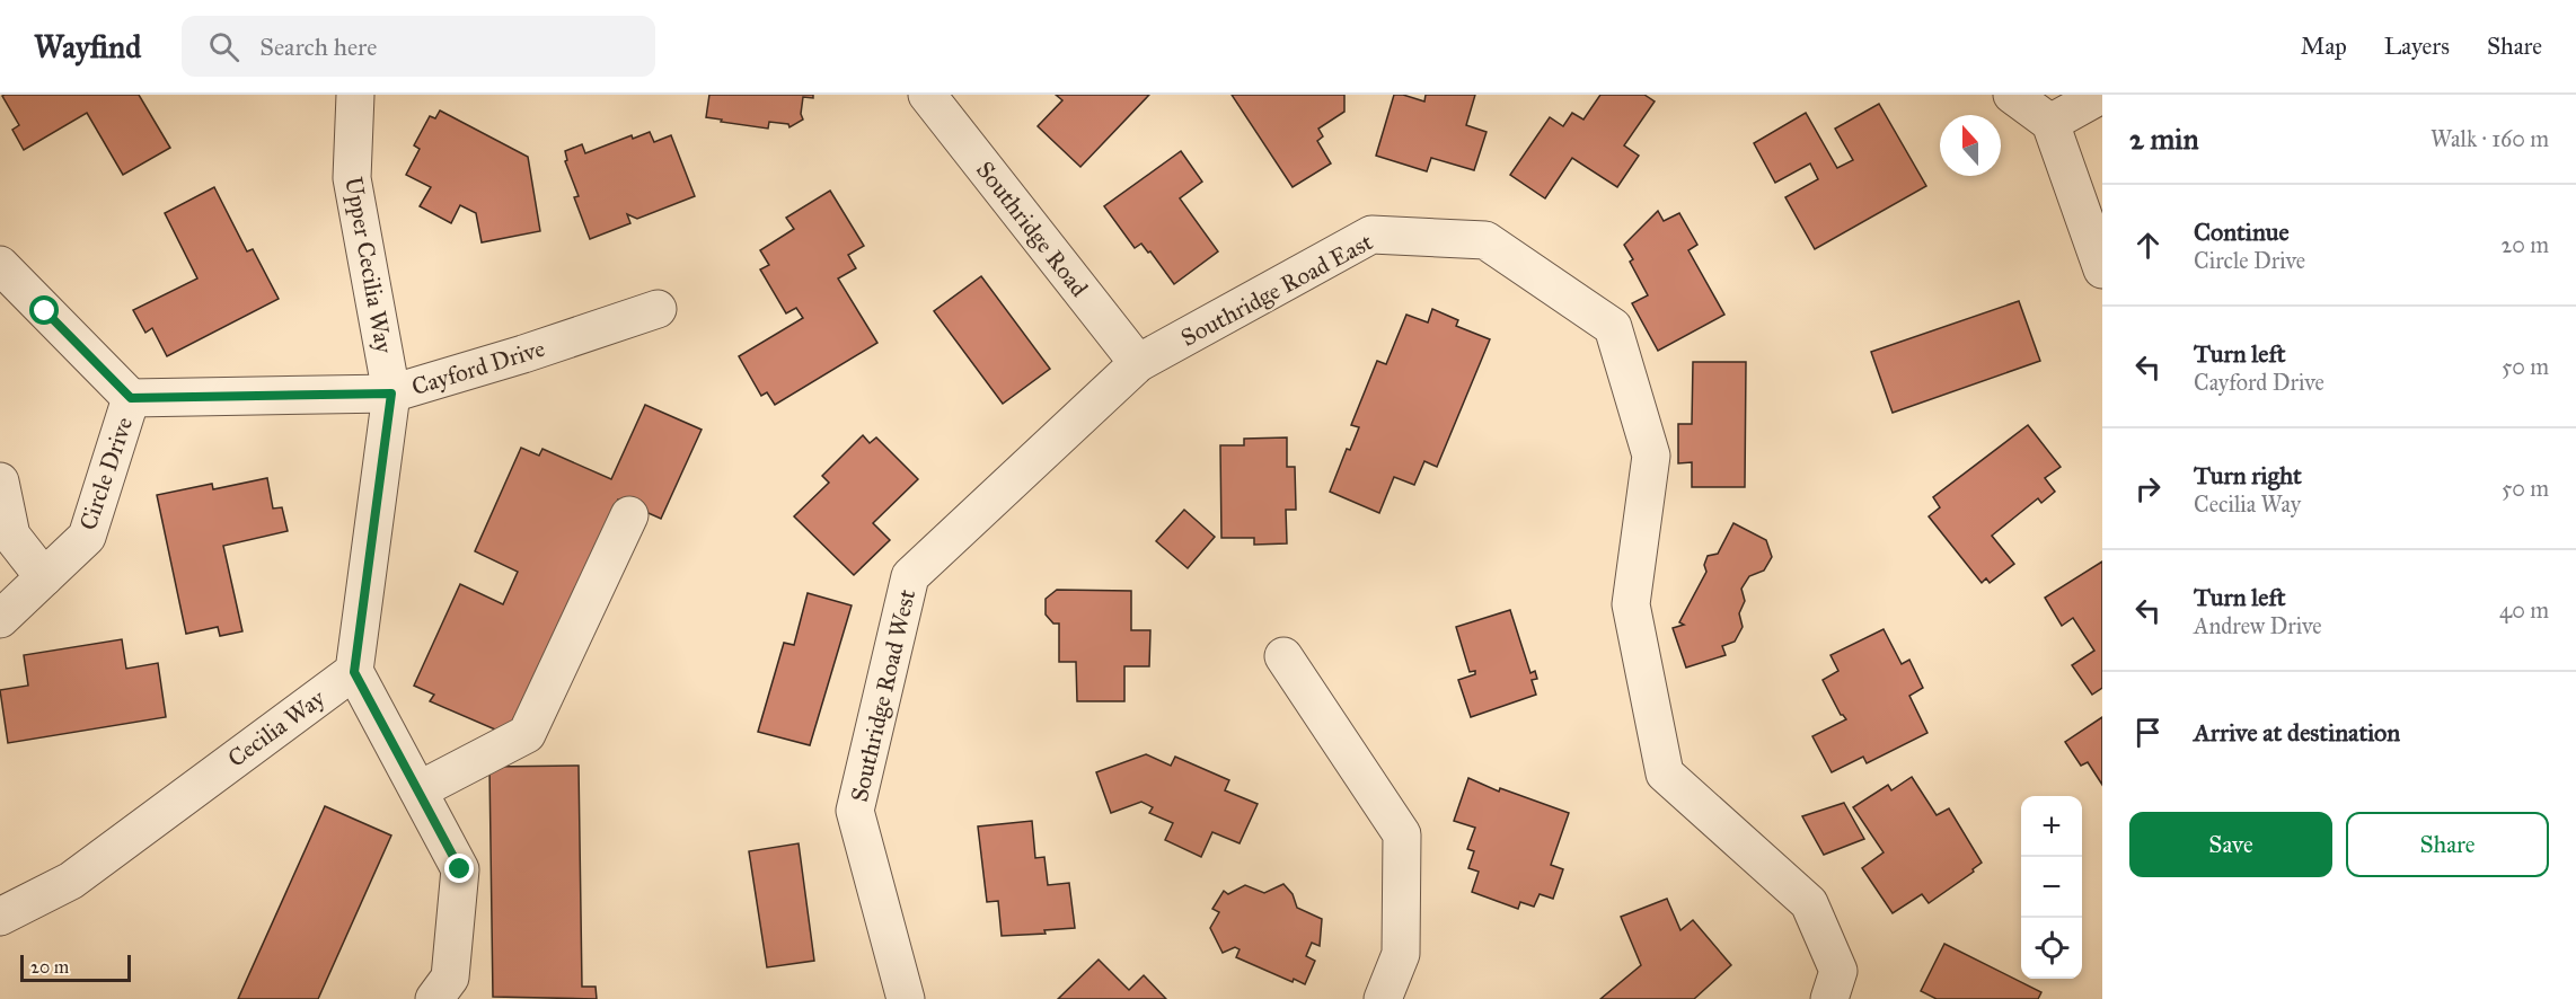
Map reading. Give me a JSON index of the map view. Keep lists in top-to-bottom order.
{
  "streets": {
    "street": [
      "Southridge Road",
      "Upper Cecilia Way",
      "Southridge Road East",
      "Cayford Drive",
      "Circle Drive",
      "Southridge Road West",
      "Cecilia Way"
    ]
  },
  "crossings": [
    ["Southridge Road", "Southridge Road East"],
    ["Southridge Road", "Southridge Road West"],
    ["Upper Cecilia Way", "Cayford Drive"],
    ["Southridge Road East", "Southridge Road West"],
    ["Cayford Drive", "Circle Drive"]
  ],
  "scale_bar": "20 m",
  "north": "top",
  "page": {
    "header": "Wayfind",
    "search": "Search here",
    "nav": ["Map", "Layers", "Share"],
    "heading": ["2 min", "Walk · 160 m"],
    "list": [
      ["Continue", "Circle Drive", "20 m"],
      ["Turn left", "Cayford Drive", "50 m"],
      ["Turn right", "Cecilia Way", "50 m"],
      ["Turn left", "Andrew Drive", "40 m"],
      "Arrive at destination"
    ],
    "buttons": ["Save", "Share"],
    "map_buttons": ["+", "−"],
    "scale": "20 m"
  }
}
